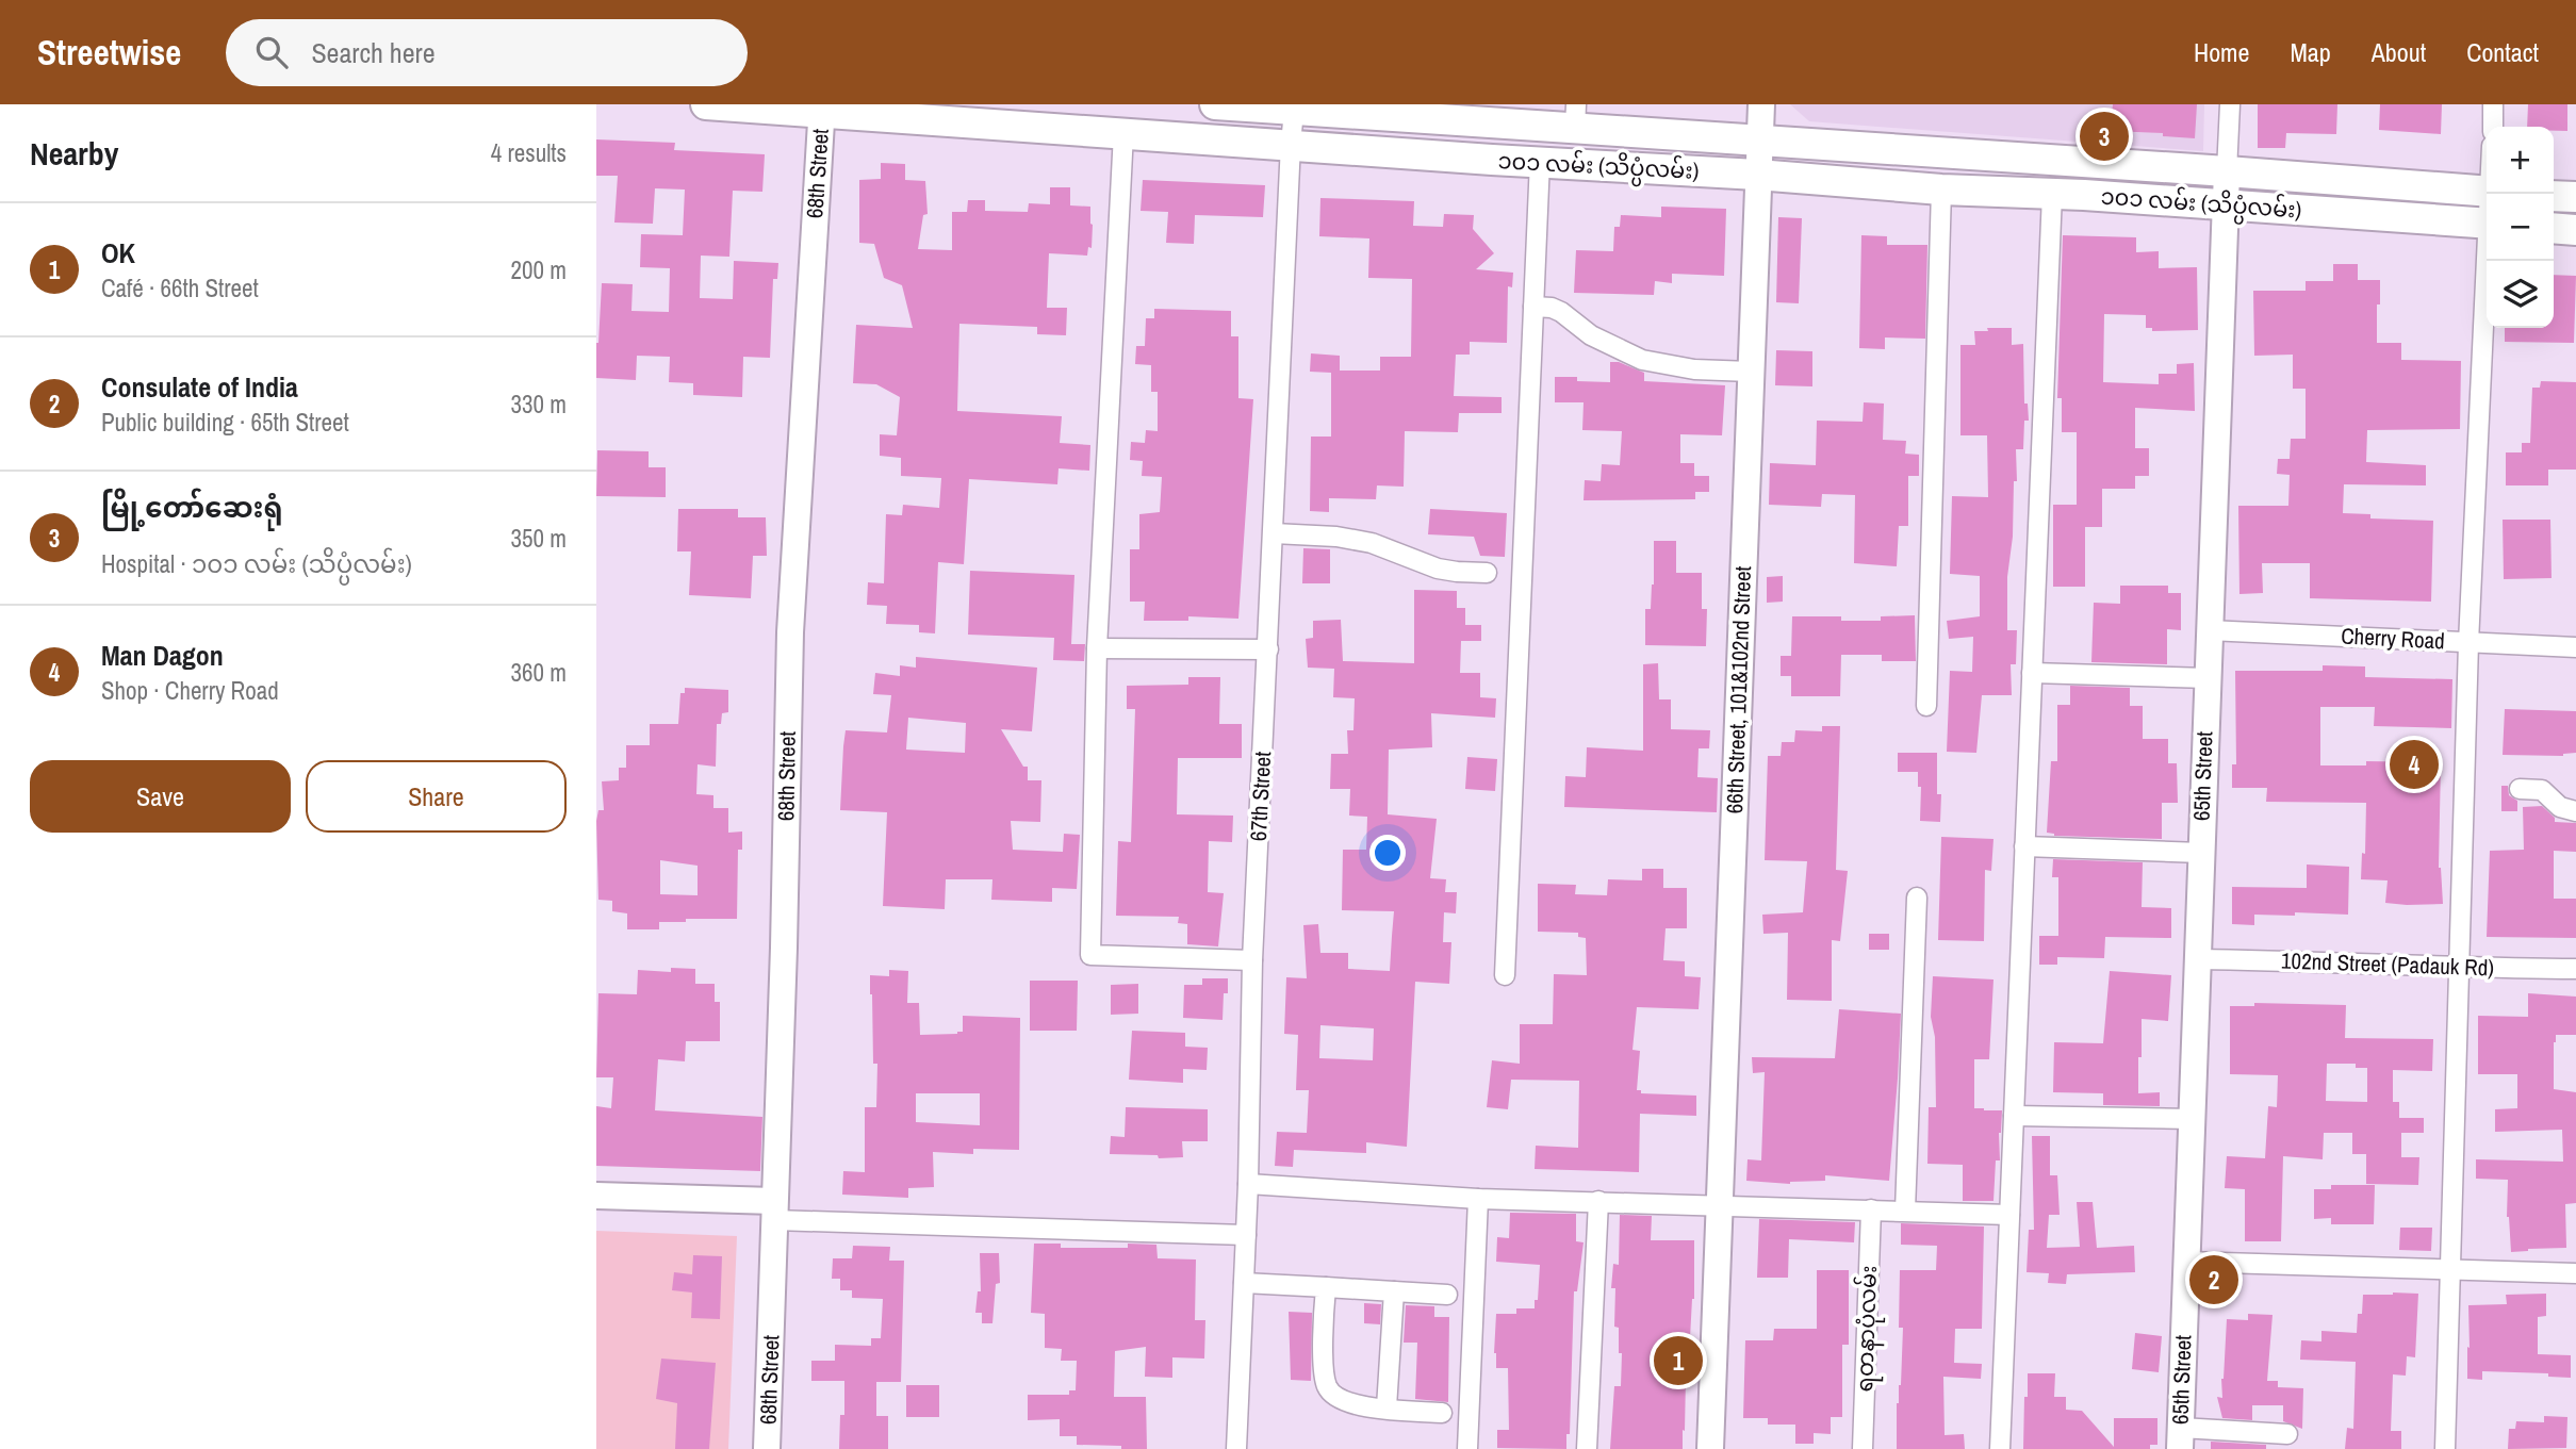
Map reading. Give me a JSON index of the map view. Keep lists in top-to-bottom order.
{
  "streets": {
    "main road": ["၁၀၁ လမ်း (သိပ္ပံလမ်း)"],
    "street": [
      "68th Street",
      "Cherry Road",
      "66th Street, 101&102nd Street",
      "65th Street",
      "67th Street",
      "102nd Street (Padauk Rd)",
      "ရတနာပုံလမ်း"
    ]
  },
  "crossings": [
    ["၁၀၁ လမ်း (သိပ္ပံလမ်း)", "68th Street"],
    ["၁၀၁ လမ်း (သိပ္ပံလမ်း)", "66th Street, 101&102nd Street"],
    ["၁၀၁ လမ်း (သိပ္ပံလမ်း)", "65th Street"],
    ["၁၀၁ လမ်း (သိပ္ပံလမ်း)", "67th Street"],
    ["Cherry Road", "65th Street"],
    ["65th Street", "102nd Street (Padauk Rd)"]
  ],
  "page": {
    "header": "Streetwise",
    "search": "Search here",
    "nav": [
      "Home",
      "Map",
      "About",
      "Contact"
    ],
    "heading": ["Nearby", "4 results"],
    "pins": [
      "3",
      "4",
      "2",
      "1"
    ],
    "map_buttons": ["+", "−"],
    "list": [
      {
        "mark": "1",
        "name": "OK",
        "note": "Café · 66th Street",
        "value": "200 m"
      },
      {
        "mark": "2",
        "name": "Consulate of India",
        "note": "Public building · 65th Street",
        "value": "330 m"
      },
      {
        "mark": "3",
        "name": "မြို့တော်ဆေးရုံ",
        "note": "Hospital · ၁၀၁ လမ်း (သိပ္ပံလမ်း)",
        "value": "350 m"
      },
      {
        "mark": "4",
        "name": "Man Dagon",
        "note": "Shop · Cherry Road",
        "value": "360 m"
      }
    ],
    "buttons": ["Save", "Share"]
  }
}
